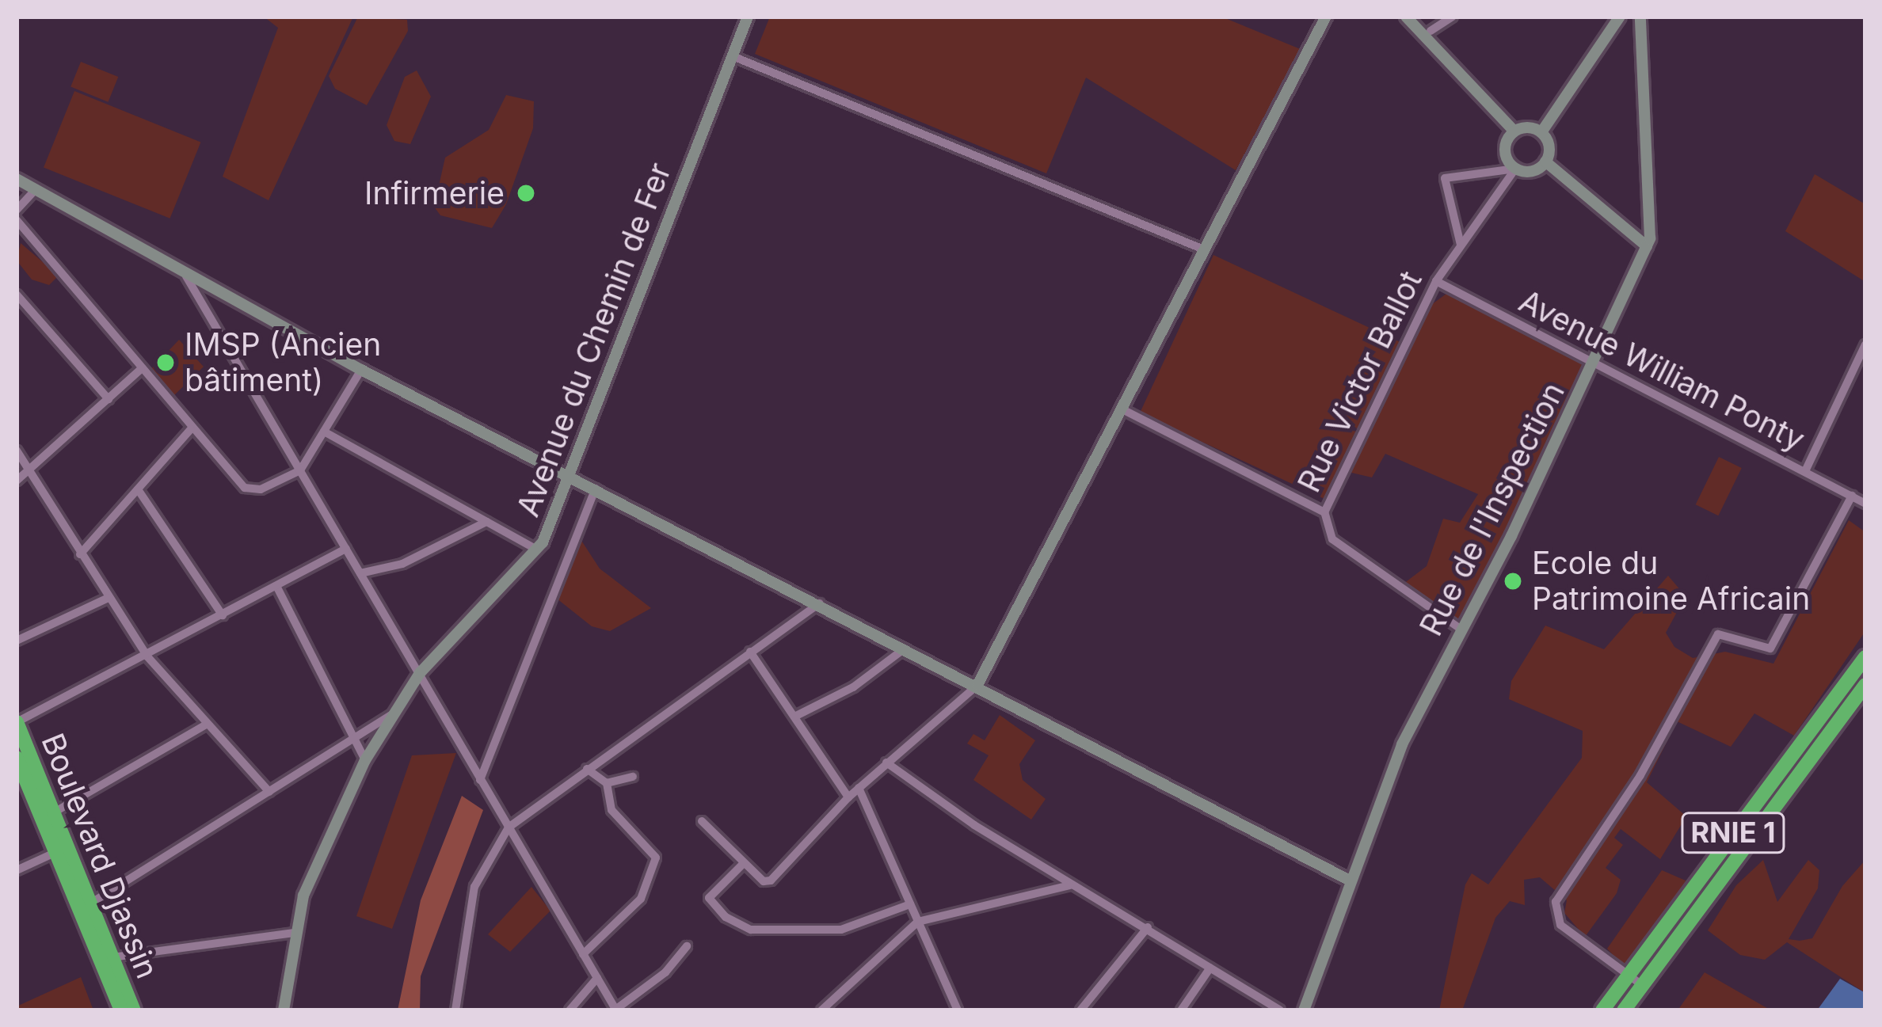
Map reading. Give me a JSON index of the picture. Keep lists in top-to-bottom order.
{
  "streets": {
    "highway": ["RNIE 1", "Boulevard Djassin"],
    "street": [
      "Avenue du Chemin de Fer",
      "Avenue William Ponty",
      "Rue Victor Ballot",
      "Rue de l'Inspection"
    ]
  },
  "crossings": [
    ["Avenue William Ponty", "Rue Victor Ballot"],
    ["Avenue William Ponty", "Rue de l'Inspection"],
    ["Rue Victor Ballot", "Rue de l'Inspection"]
  ],
  "places": ["Infirmerie", "IMSP (Ancien bâtiment)", "Ecole du Patrimoine Africain"]
}
